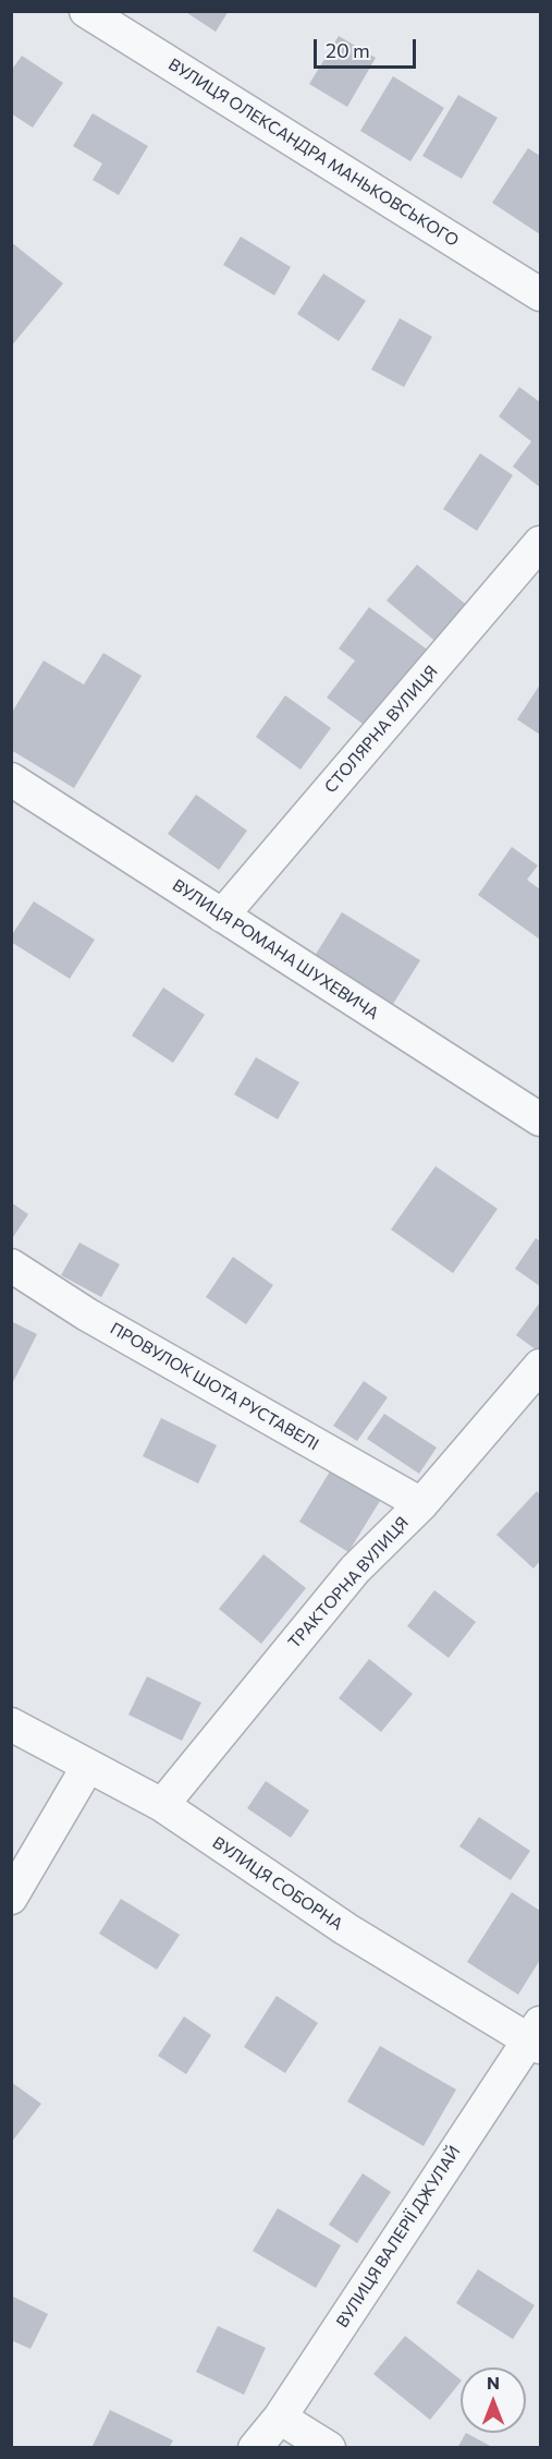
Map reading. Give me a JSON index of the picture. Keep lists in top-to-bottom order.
{
  "streets": {
    "street": [
      "ВУЛИЦЯ ОЛЕКСАНДРА МАНЬКОВСЬКОГО",
      "СТОЛЯРНА ВУЛИЦЯ",
      "ВУЛИЦЯ РОМАНА ШУХЕВИЧА",
      "ПРОВУЛОК ШОТА РУСТАВЕЛІ",
      "ТРАКТОРНА ВУЛИЦЯ",
      "ВУЛИЦЯ СОБОРНА",
      "ВУЛИЦЯ ВАЛЕРІЇ ДЖУЛАЙ"
    ]
  },
  "crossings": [
    ["СТОЛЯРНА ВУЛИЦЯ", "ВУЛИЦЯ РОМАНА ШУХЕВИЧА"],
    ["ПРОВУЛОК ШОТА РУСТАВЕЛІ", "ТРАКТОРНА ВУЛИЦЯ"],
    ["ТРАКТОРНА ВУЛИЦЯ", "ВУЛИЦЯ СОБОРНА"],
    ["ВУЛИЦЯ СОБОРНА", "ВУЛИЦЯ ВАЛЕРІЇ ДЖУЛАЙ"]
  ],
  "scale_bar": "20 m",
  "north": "top"
}
